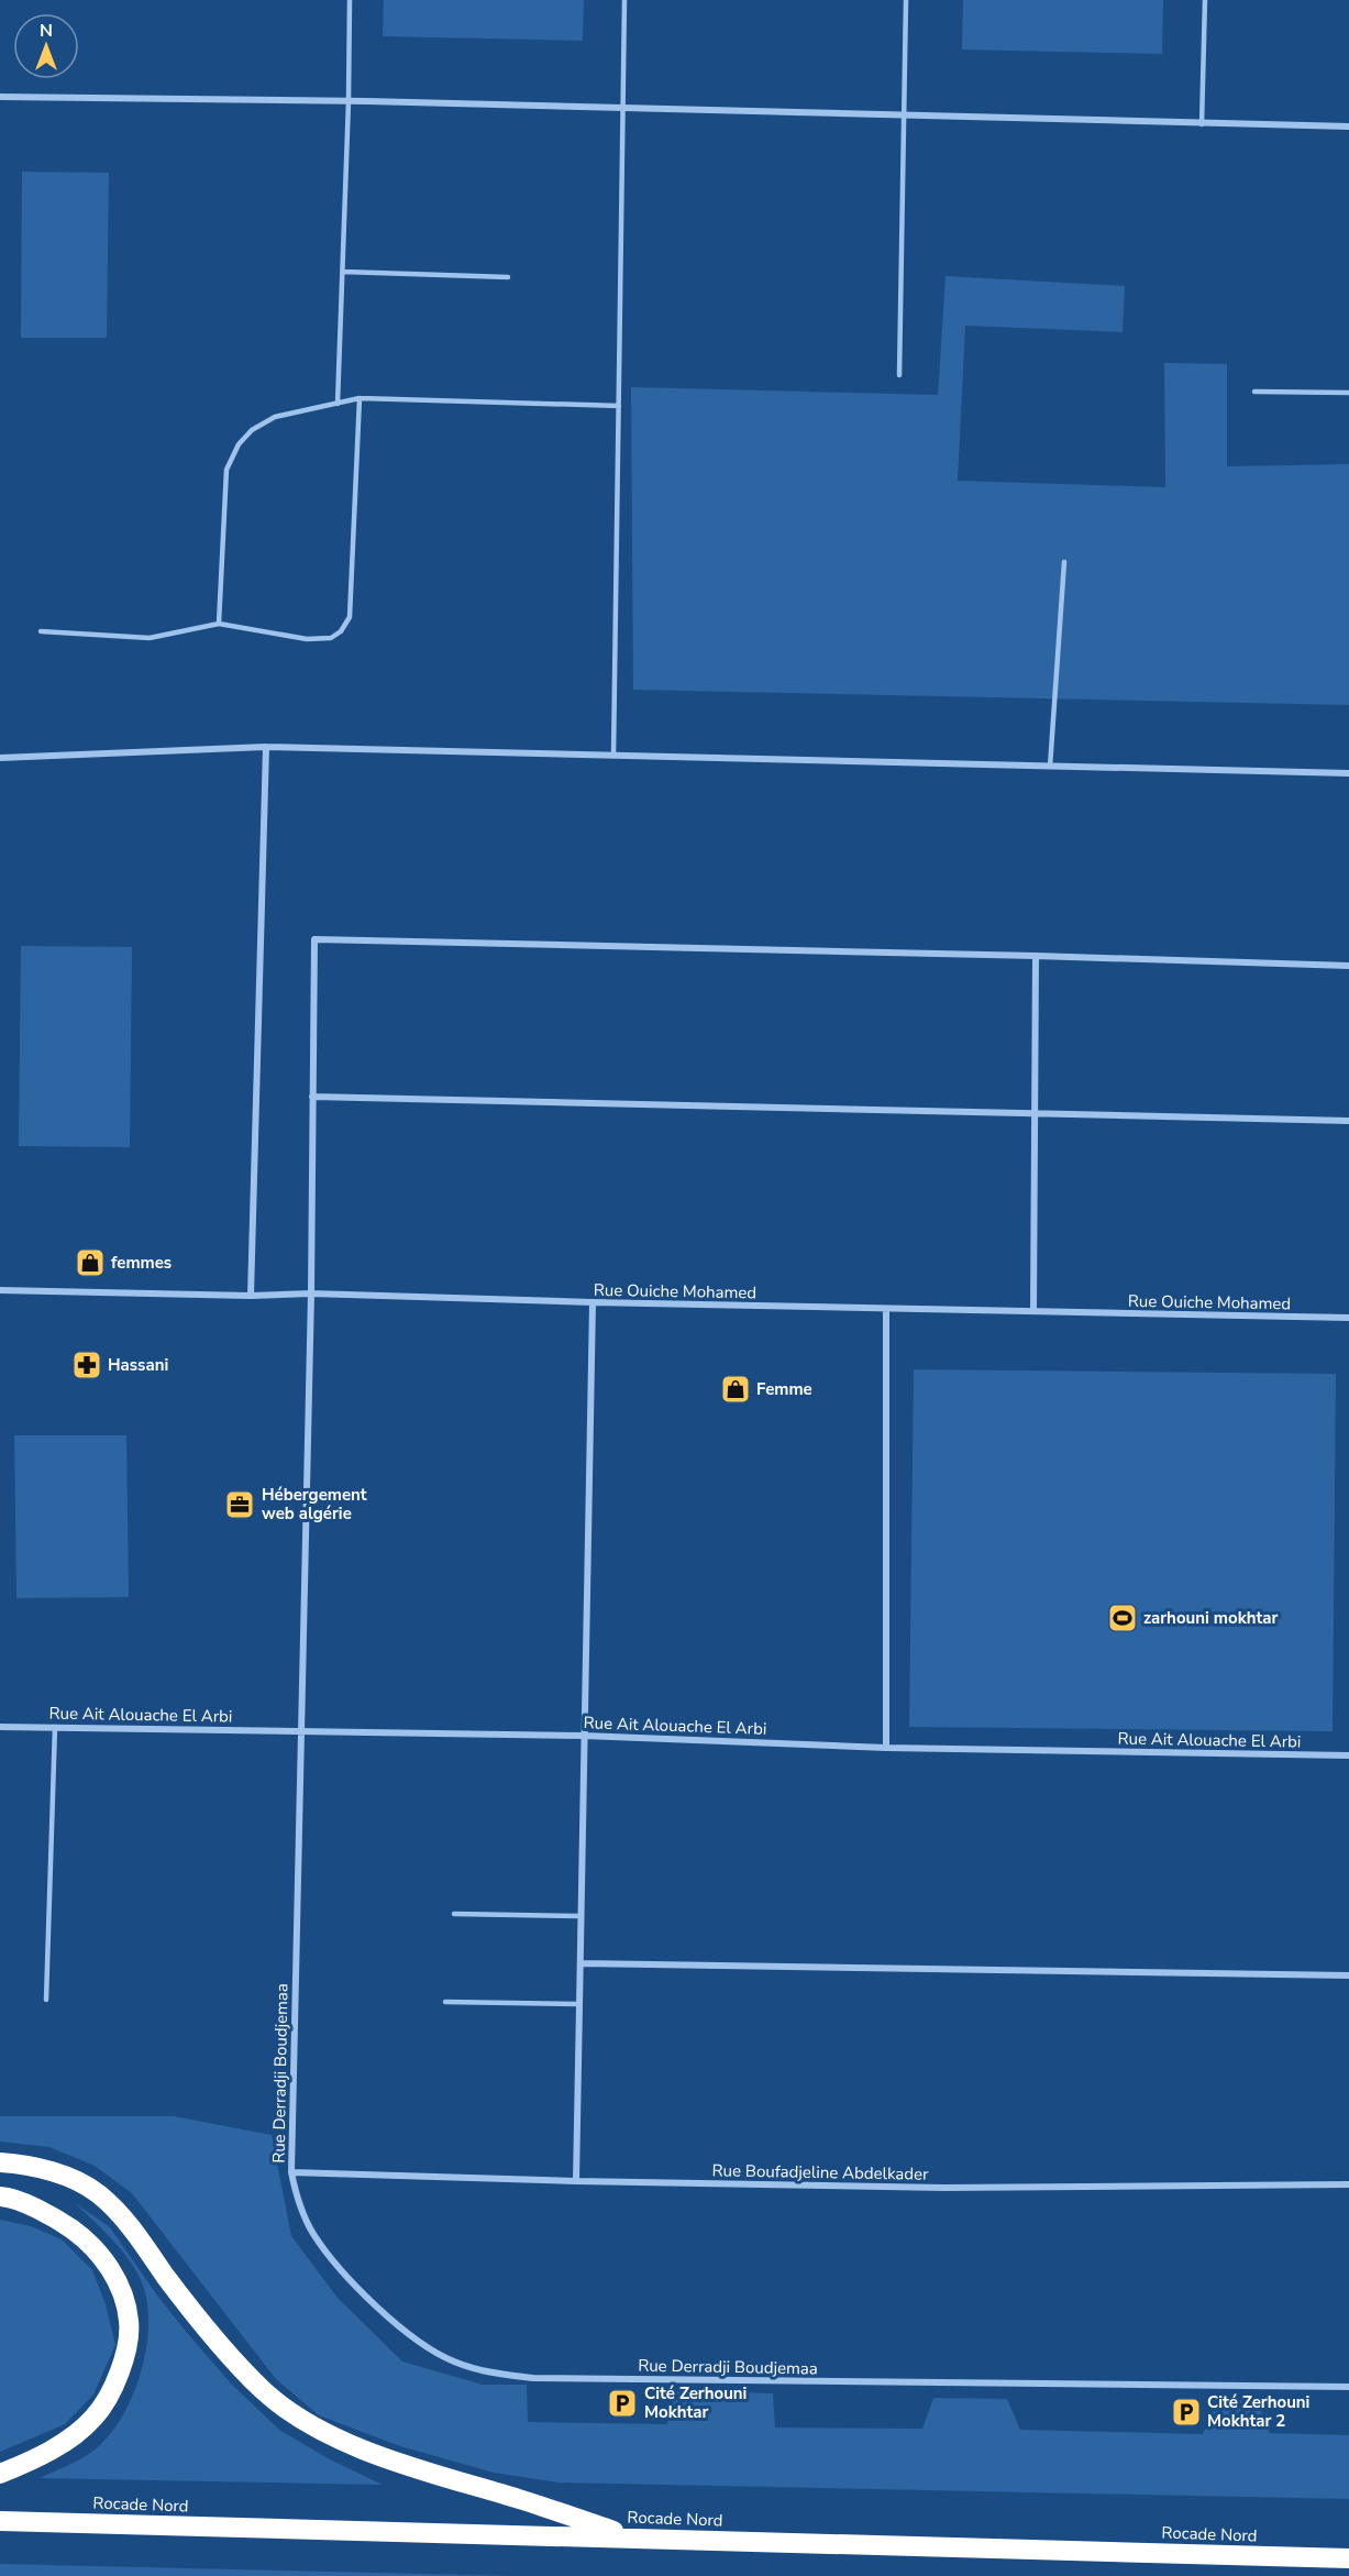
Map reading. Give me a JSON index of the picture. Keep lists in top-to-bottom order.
{
  "streets": {
    "highway": ["Rocade Nord"],
    "street": [
      "Rue Ouiche Mohamed",
      "Rue Ait Alouache El Arbi",
      "Rue Derradji Boudjemaa",
      "Rue Boufadjeline Abdelkader"
    ]
  },
  "crossings": [
    ["Rue Ouiche Mohamed", "Rue Derradji Boudjemaa"],
    ["Rue Ait Alouache El Arbi", "Rue Derradji Boudjemaa"],
    ["Rue Derradji Boudjemaa", "Rue Boufadjeline Abdelkader"]
  ],
  "places": {
    "shop": ["femmes", "Femme"],
    "pharmacy": ["Hassani"],
    "office": ["Hébergement web algérie"],
    "sports": ["zarhouni mokhtar"],
    "parking": ["Cité Zerhouni Mokhtar", "Cité Zerhouni Mokhtar 2"]
  },
  "north": "top"
}
